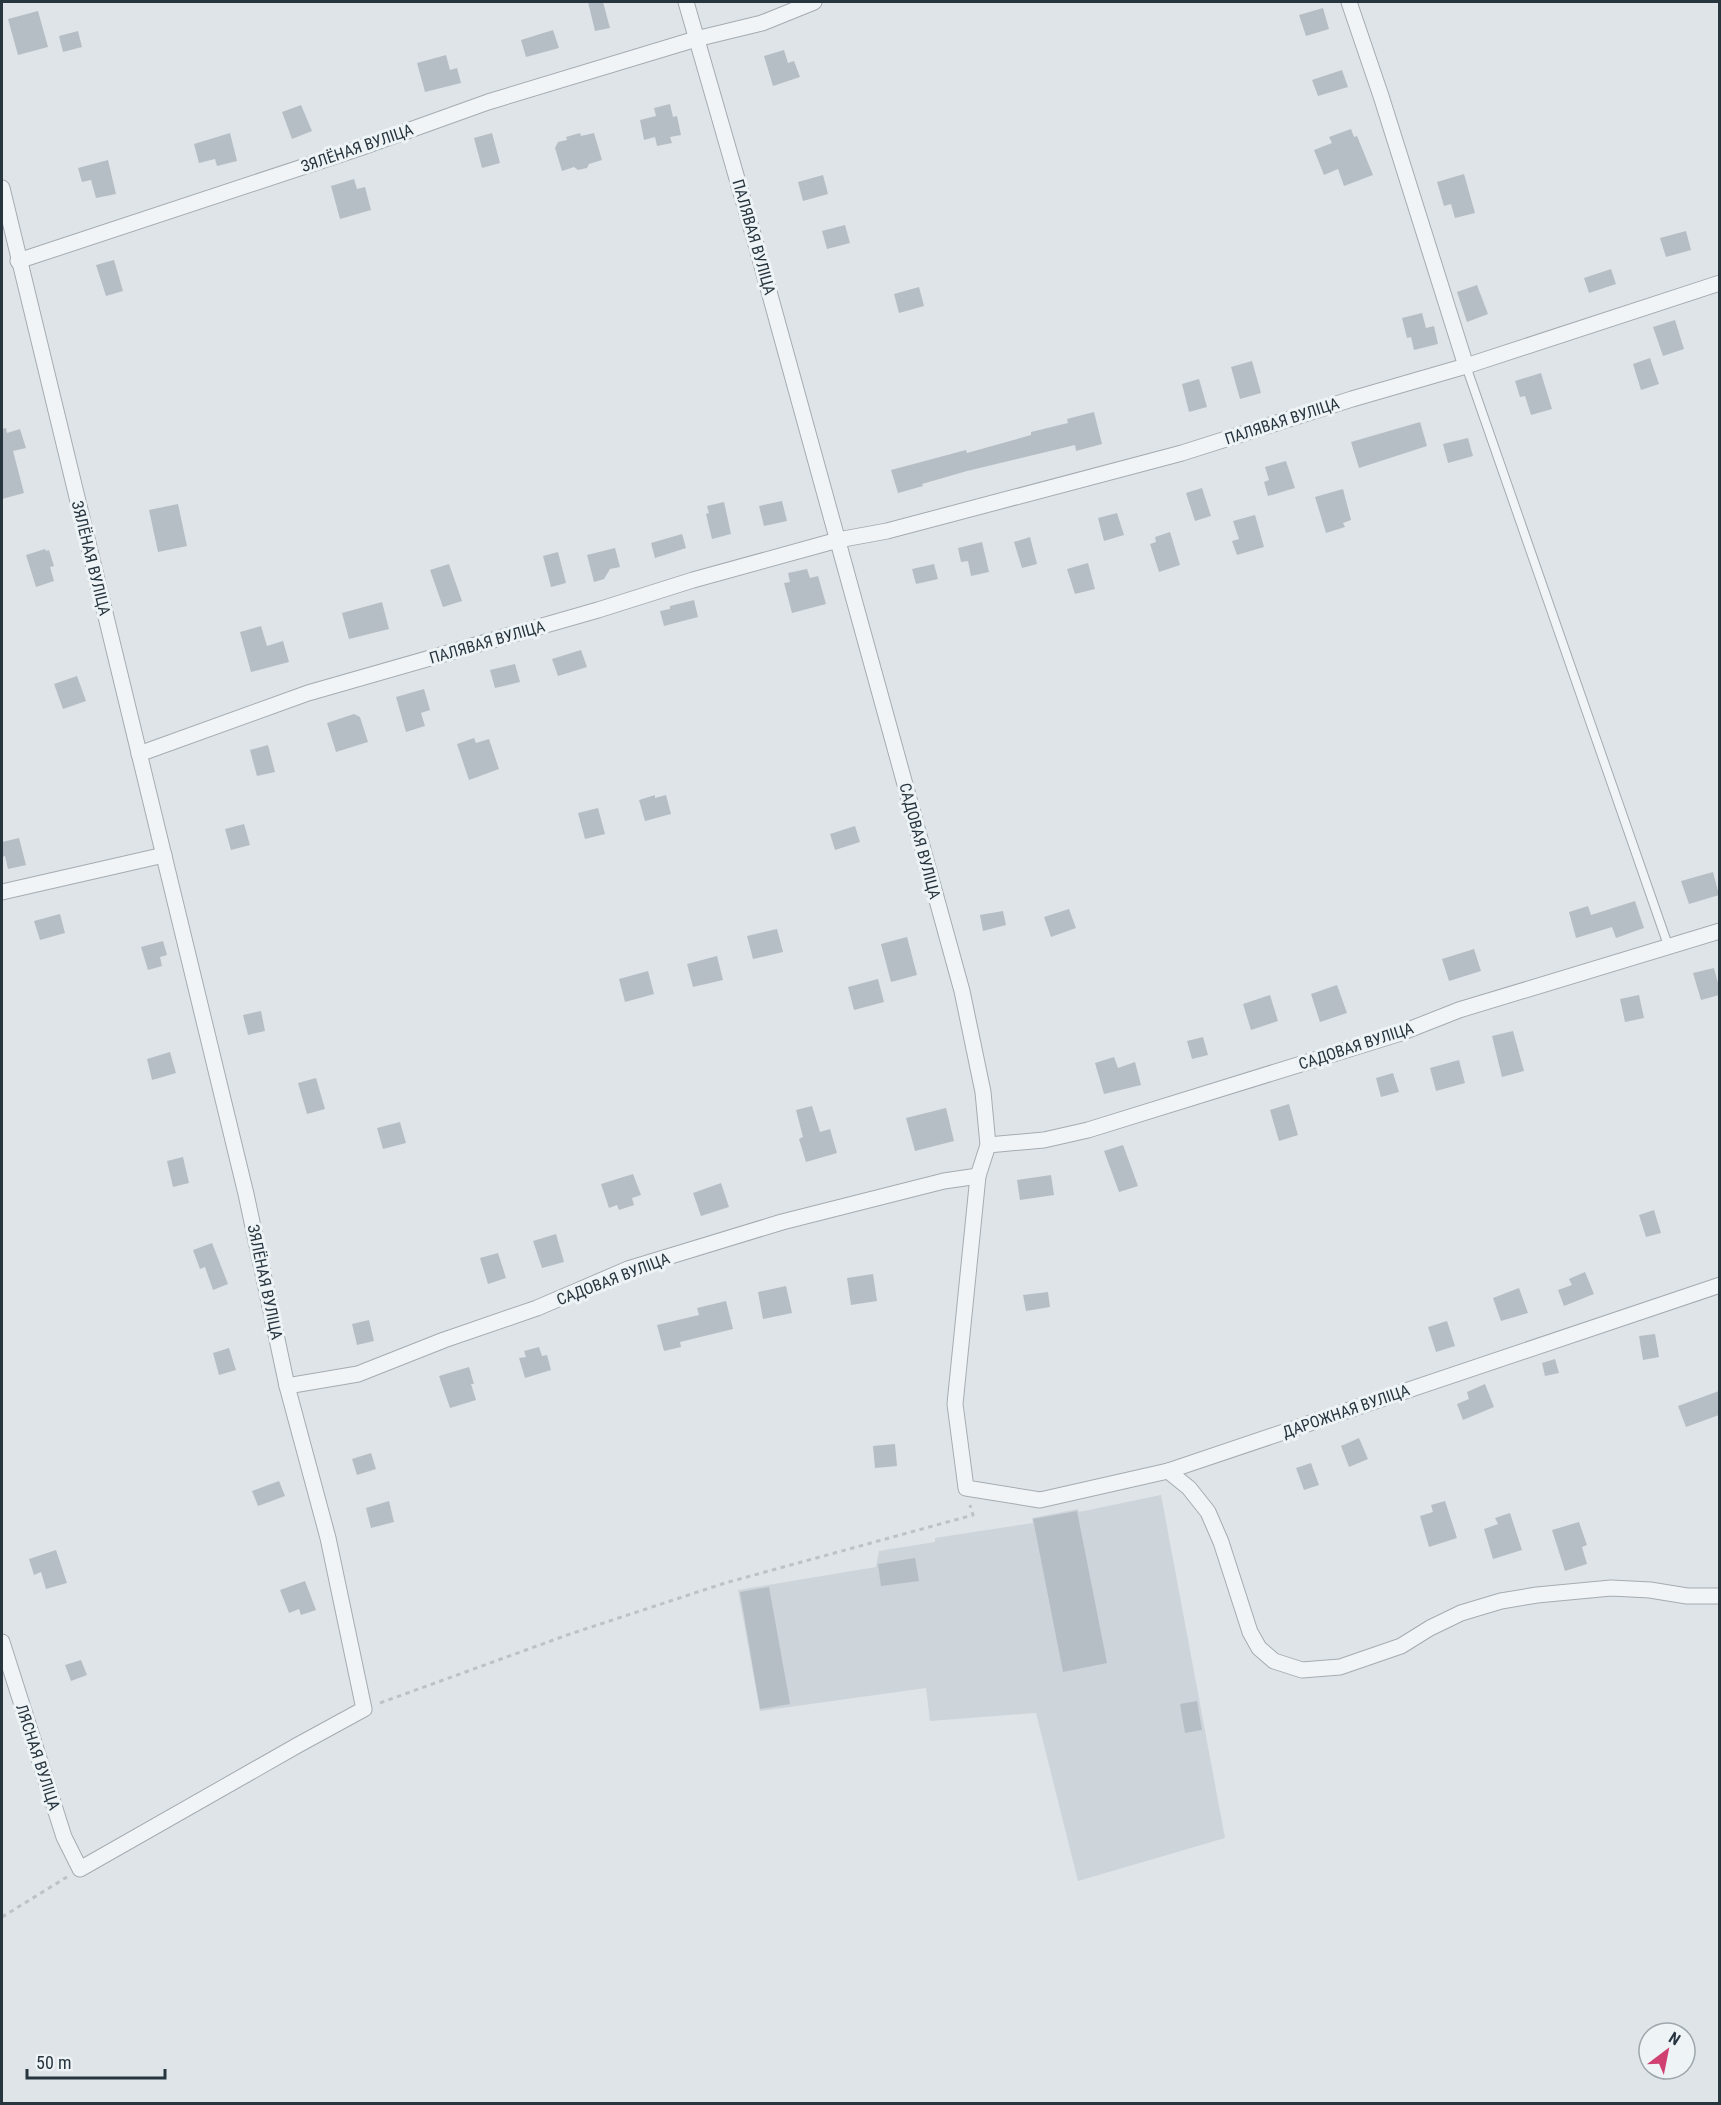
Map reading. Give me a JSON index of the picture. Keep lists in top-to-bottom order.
{
  "streets": {
    "street": [
      "ЗЯЛЁНАЯ ВУЛІЦА",
      "ПАЛЯВАЯ ВУЛІЦА",
      "САДОВАЯ ВУЛІЦА",
      "ДАРОЖНАЯ ВУЛІЦА",
      "ЛЯСНАЯ ВУЛІЦА"
    ]
  },
  "crossings": [
    ["ЗЯЛЁНАЯ ВУЛІЦА", "ПАЛЯВАЯ ВУЛІЦА"],
    ["ЗЯЛЁНАЯ ВУЛІЦА", "САДОВАЯ ВУЛІЦА"],
    ["ПАЛЯВАЯ ВУЛІЦА", "САДОВАЯ ВУЛІЦА"],
    ["САДОВАЯ ВУЛІЦА", "ДАРОЖНАЯ ВУЛІЦА"]
  ],
  "scale_bar": "50 m",
  "north": "top right"
}
